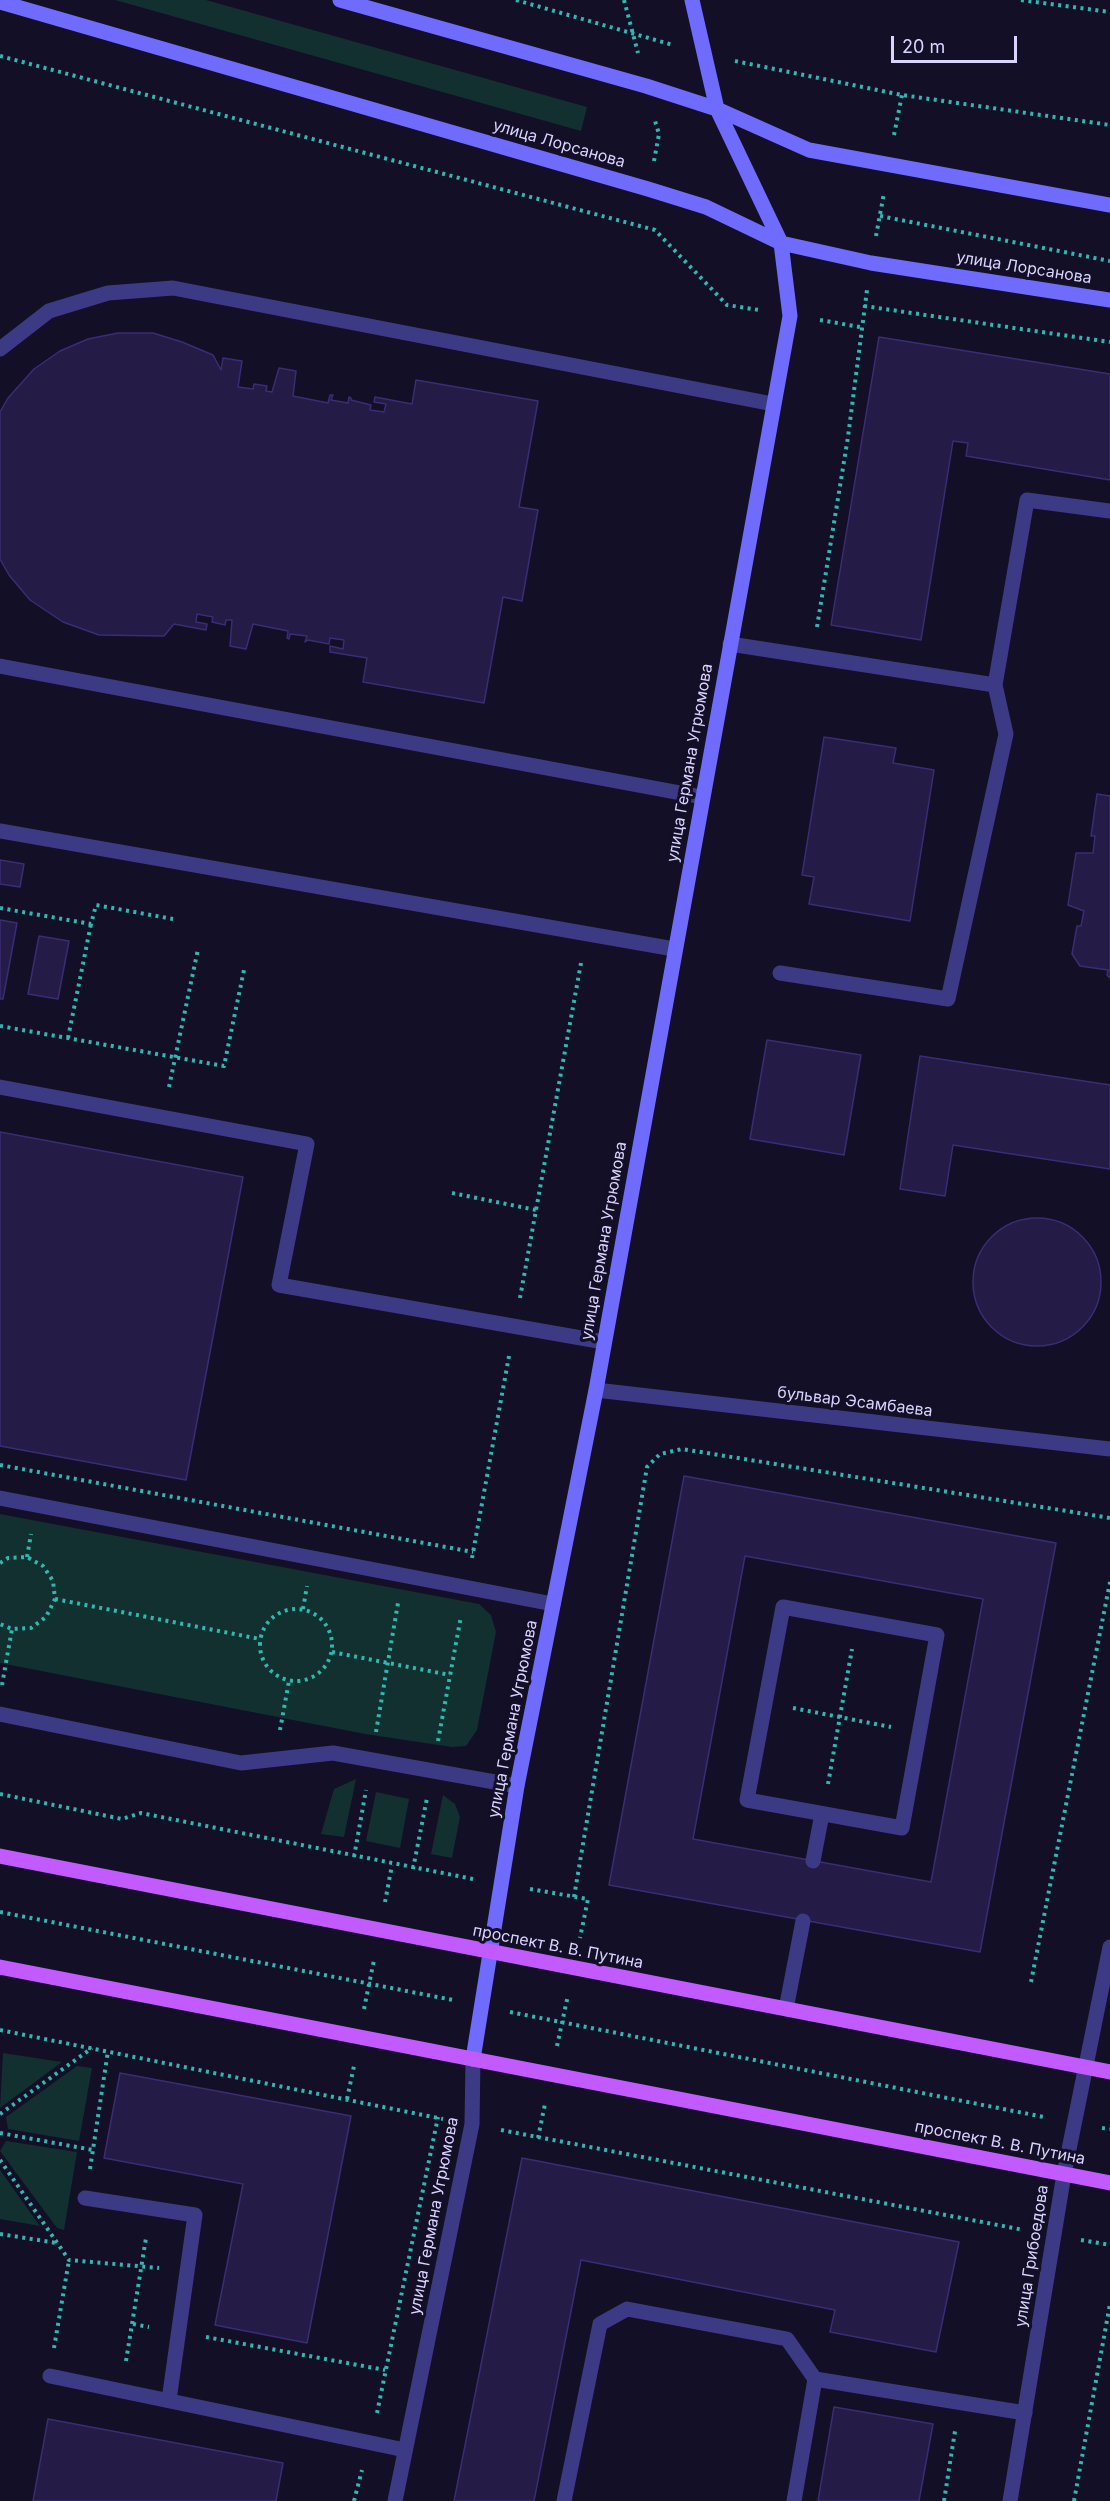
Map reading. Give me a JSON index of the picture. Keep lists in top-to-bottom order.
{
  "streets": {
    "main road": ["проспект В. В. Путина"],
    "street": [
      "улица Лорсанова",
      "улица Германа Угрюмова",
      "бульвар Эсамбаева",
      "улица Грибоедова"
    ]
  },
  "crossings": [
    ["улица Лорсанова", "улица Германа Угрюмова"],
    ["улица Германа Угрюмова", "бульвар Эсамбаева"],
    ["улица Германа Угрюмова", "проспект В. В. Путина"],
    ["проспект В. В. Путина", "улица Грибоедова"]
  ],
  "scale_bar": "20 m"
}
